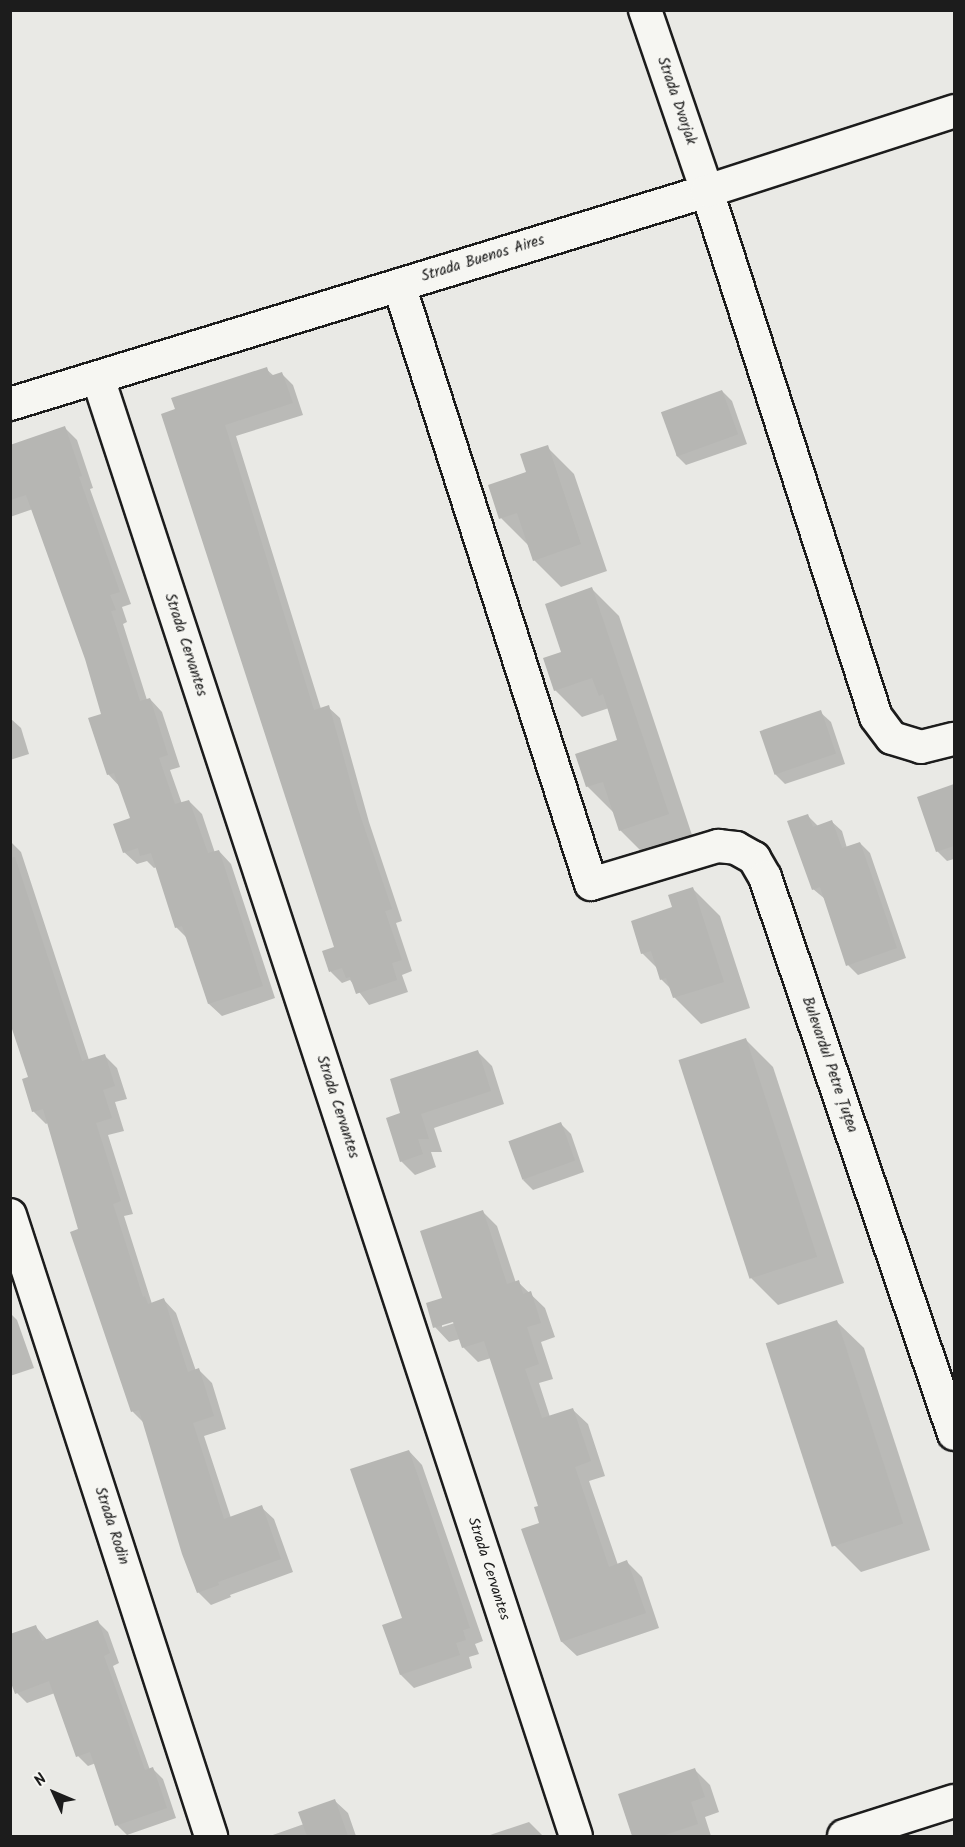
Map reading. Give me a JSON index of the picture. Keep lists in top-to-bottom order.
{
  "streets": {
    "street": [
      "Strada Dvorjak",
      "Strada Buenos Aires",
      "Strada Cervantes",
      "Bulevardul Petre Țuțea",
      "Strada Rodin"
    ]
  },
  "crossings": [
    ["Strada Dvorjak", "Strada Buenos Aires"],
    ["Strada Buenos Aires", "Strada Cervantes"],
    ["Strada Buenos Aires", "Bulevardul Petre Țuțea"]
  ],
  "north": "top left"
}
